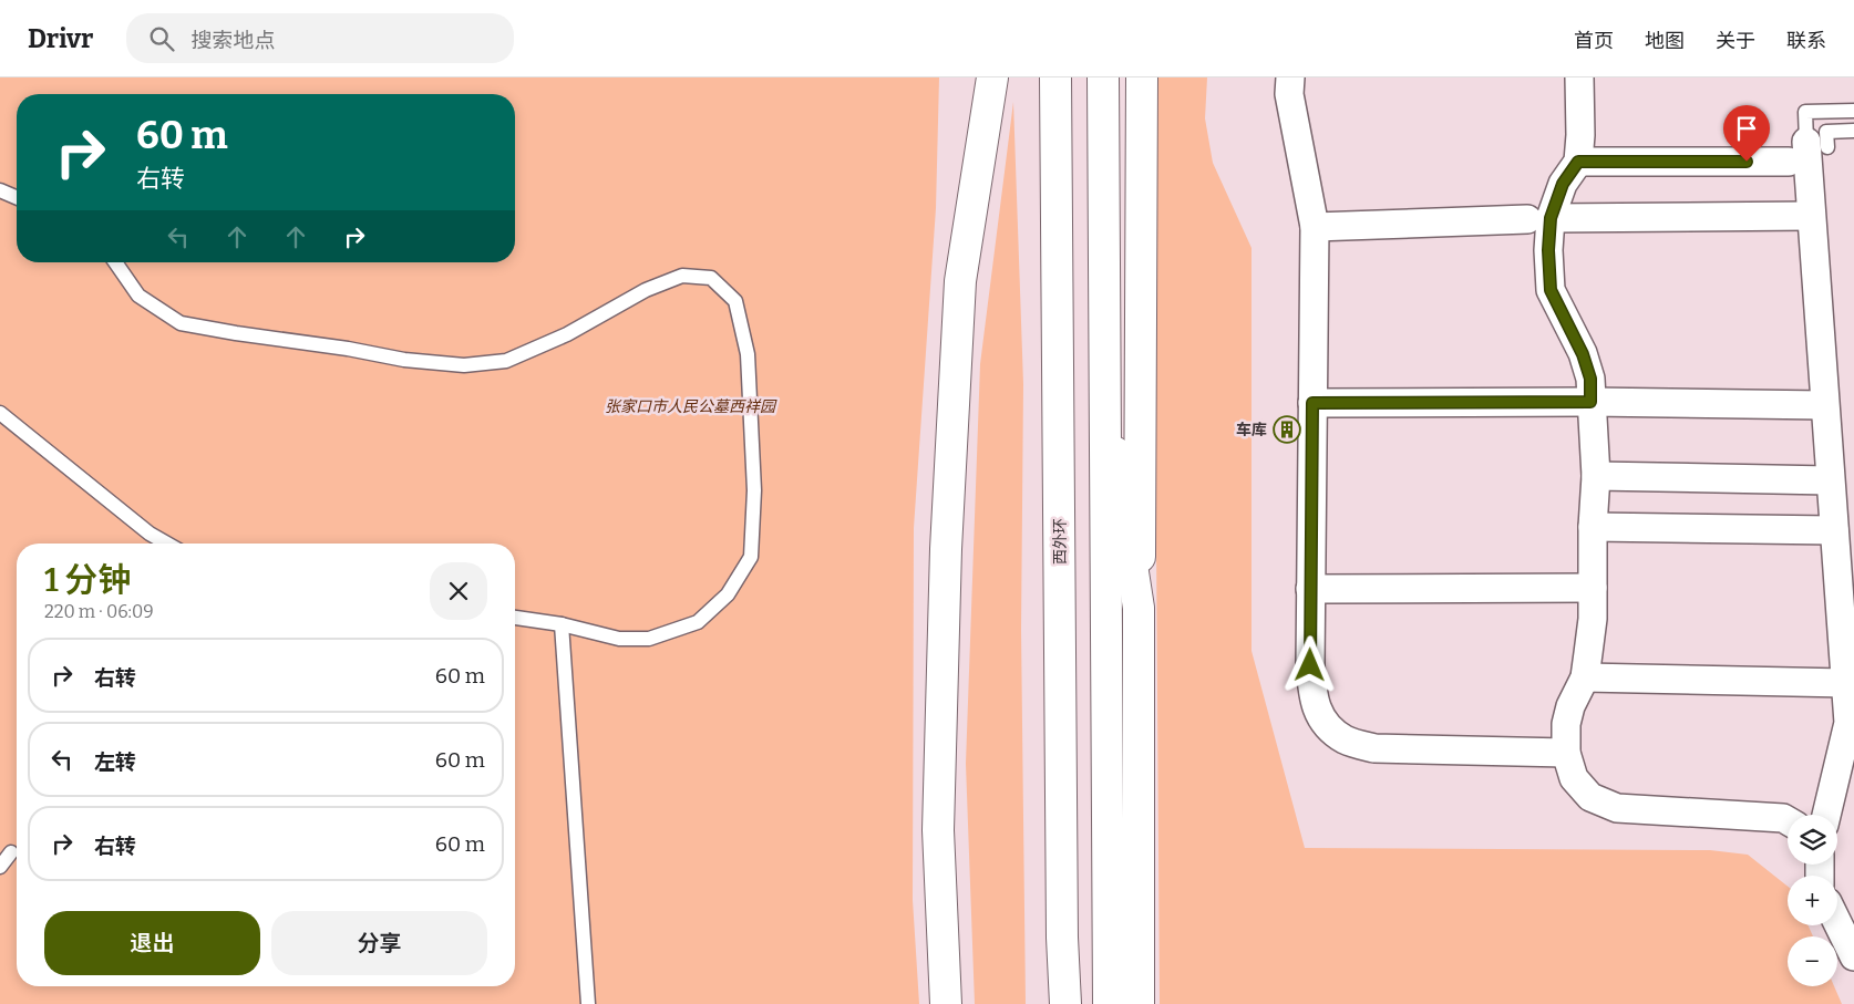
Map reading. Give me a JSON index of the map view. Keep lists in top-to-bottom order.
{
  "streets": {
    "main road": ["西外环"]
  },
  "parks": ["张家口市人民公墓西祥园"],
  "places": {
    "building": ["车库"]
  },
  "page": {
    "header": "Drivr",
    "search": "搜索地点",
    "nav": [
      "首页",
      "地图",
      "关于",
      "联系"
    ],
    "turn": ["60 m", "右转"],
    "heading": ["1 分钟", "220 m · 06:09"],
    "list": [
      {
        "name": "右转",
        "value": "60 m"
      },
      {
        "name": "左转",
        "value": "60 m"
      },
      {
        "name": "右转",
        "value": "60 m"
      }
    ],
    "map_buttons": ["+", "−"],
    "buttons": ["退出", "分享"]
  }
}
